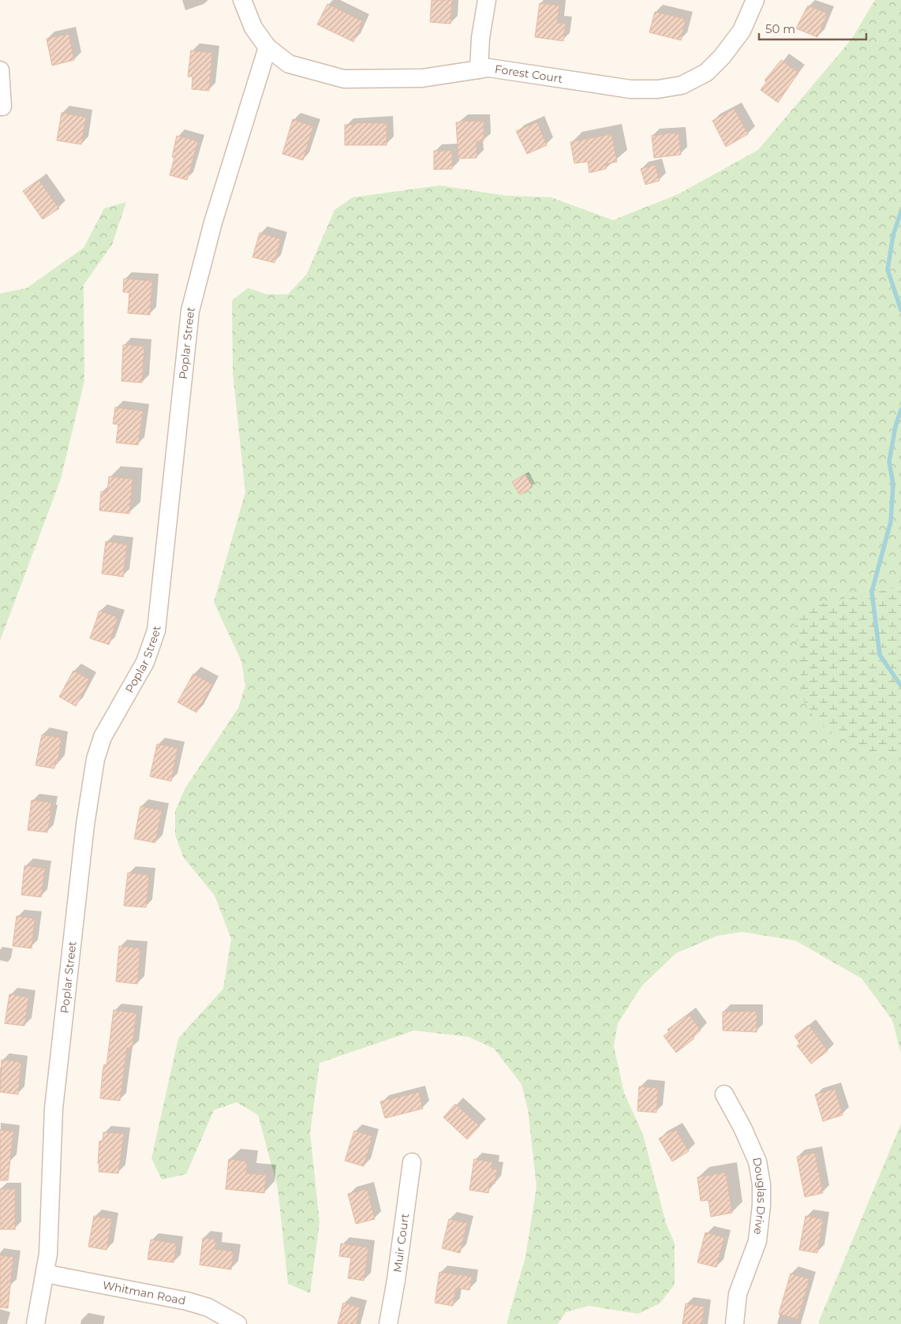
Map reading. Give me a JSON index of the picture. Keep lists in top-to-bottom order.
{
  "streets": {
    "street": [
      "Forest Court",
      "Poplar Street",
      "Douglas Drive",
      "Muir Court",
      "Whitman Road"
    ]
  },
  "crossings": [
    ["Forest Court", "Poplar Street"],
    ["Poplar Street", "Whitman Road"]
  ],
  "scale_bar": "50 m"
}
